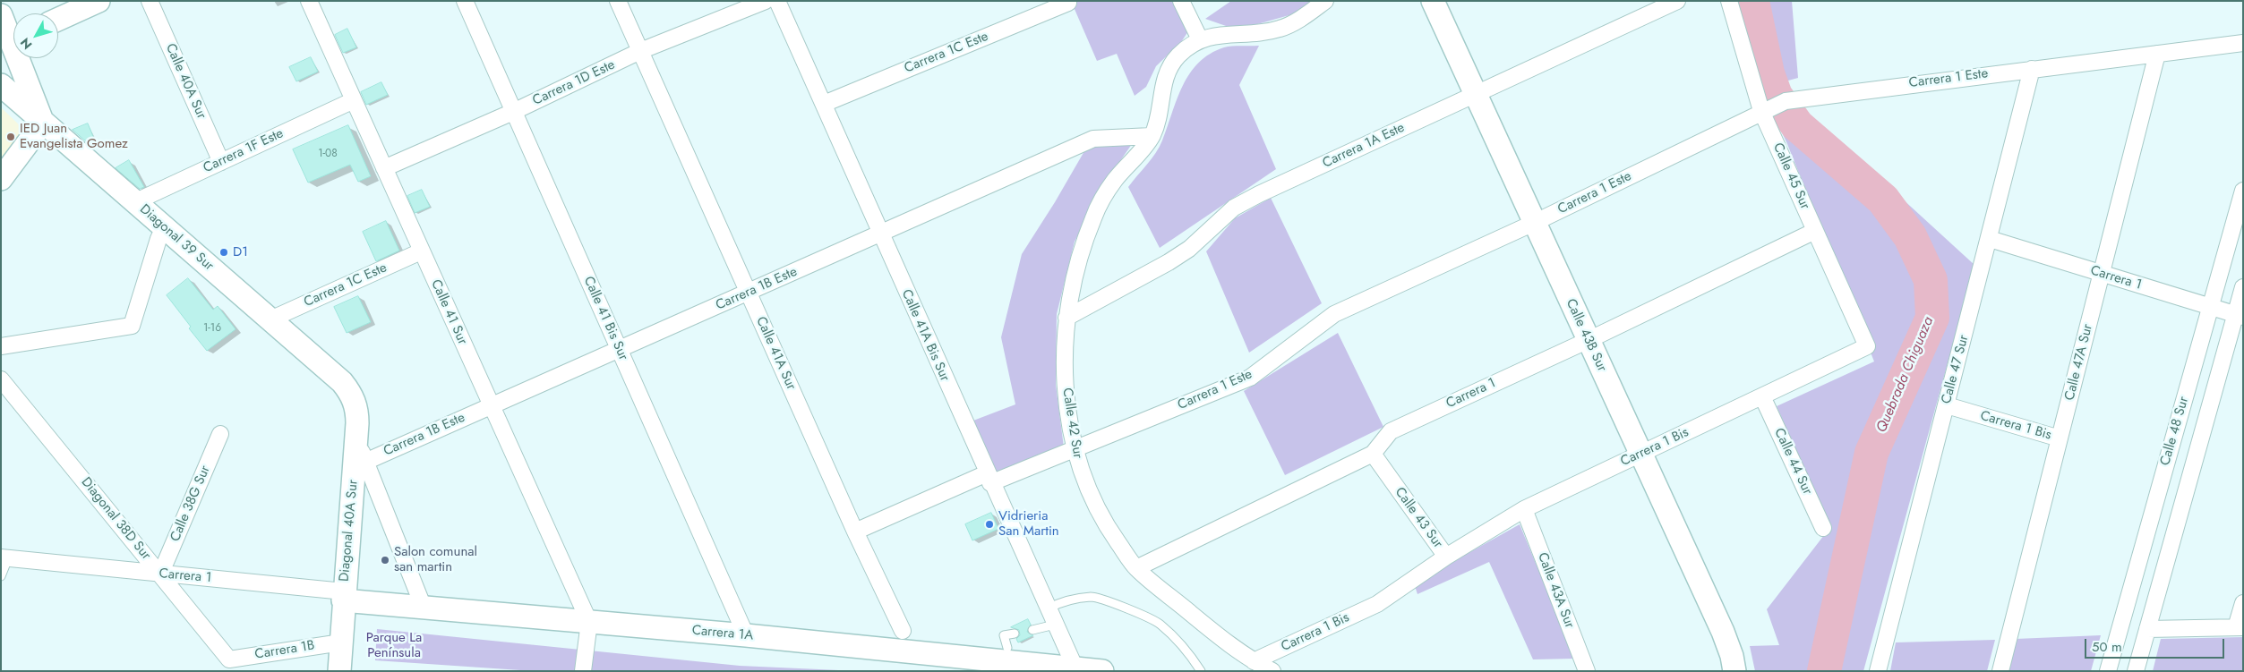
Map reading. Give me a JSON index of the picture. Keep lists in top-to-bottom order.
{
  "streets": {
    "street": [
      "Carrera 1C Este",
      "Carrera 1 Este",
      "Calle 40A Sur",
      "Carrera 1D Este",
      "Carrera 1A Este",
      "Carrera 1F Este",
      "Calle 45 Sur",
      "Diagonal 39 Sur",
      "Carrera 1",
      "Carrera 1B Este",
      "Calle 41 Sur",
      "Calle 41 Bis Sur",
      "Calle 41A Bis Sur",
      "Calle 43B Sur",
      "Calle 41A Sur",
      "Calle 47A Sur",
      "Calle 47 Sur",
      "Calle 42 Sur",
      "Carrera 1 Bis",
      "Calle 48 Sur",
      "Calle 44 Sur",
      "Calle 38G Sur",
      "Calle 43 Sur",
      "Diagonal 38D Sur",
      "Diagonal 40A Sur",
      "Calle 43A Sur",
      "Carrera 1A",
      "Carrera 1B"
    ]
  },
  "crossings": [
    ["Carrera 1C Este", "Diagonal 39 Sur"],
    ["Carrera 1C Este", "Calle 41 Sur"],
    ["Carrera 1C Este", "Calle 41A Bis Sur"],
    ["Carrera 1 Este", "Calle 45 Sur"],
    ["Carrera 1 Este", "Calle 41A Bis Sur"],
    ["Carrera 1 Este", "Calle 43B Sur"],
    ["Carrera 1 Este", "Calle 41A Sur"],
    ["Carrera 1 Este", "Calle 47A Sur"],
    ["Carrera 1 Este", "Calle 47 Sur"],
    ["Carrera 1 Este", "Calle 42 Sur"],
    ["Calle 40A Sur", "Carrera 1F Este"],
    ["Carrera 1D Este", "Calle 41 Sur"],
    ["Carrera 1D Este", "Calle 41 Bis Sur"],
    ["Carrera 1D Este", "Calle 41A Sur"],
    ["Carrera 1A Este", "Calle 43B Sur"],
    ["Carrera 1A Este", "Calle 42 Sur"],
    ["Carrera 1F Este", "Diagonal 39 Sur"],
    ["Carrera 1F Este", "Calle 41 Sur"],
    ["Calle 45 Sur", "Carrera 1"],
    ["Calle 45 Sur", "Carrera 1 Bis"],
    ["Diagonal 39 Sur", "Diagonal 40A Sur"],
    ["Carrera 1", "Calle 43B Sur"],
    ["Carrera 1", "Calle 47A Sur"],
    ["Carrera 1", "Calle 47 Sur"],
    ["Carrera 1", "Calle 42 Sur"],
    ["Carrera 1", "Calle 48 Sur"],
    ["Carrera 1", "Calle 38G Sur"],
    ["Carrera 1", "Calle 43 Sur"],
    ["Carrera 1", "Diagonal 38D Sur"],
    ["Carrera 1", "Diagonal 40A Sur"],
    ["Carrera 1", "Carrera 1A"],
    ["Carrera 1B Este", "Calle 41 Sur"],
    ["Carrera 1B Este", "Calle 41 Bis Sur"],
    ["Carrera 1B Este", "Calle 41A Bis Sur"],
    ["Carrera 1B Este", "Calle 41A Sur"],
    ["Carrera 1B Este", "Calle 42 Sur"],
    ["Calle 41 Sur", "Carrera 1A"],
    ["Calle 41 Bis Sur", "Carrera 1A"],
    ["Calle 41A Bis Sur", "Carrera 1A"],
    ["Calle 43B Sur", "Carrera 1 Bis"],
    ["Calle 47A Sur", "Carrera 1 Bis"],
    ["Calle 47 Sur", "Carrera 1 Bis"],
    ["Calle 42 Sur", "Carrera 1 Bis"],
    ["Carrera 1 Bis", "Calle 44 Sur"],
    ["Carrera 1 Bis", "Calle 43 Sur"],
    ["Carrera 1 Bis", "Calle 43A Sur"],
    ["Calle 38G Sur", "Diagonal 38D Sur"],
    ["Diagonal 38D Sur", "Carrera 1B"],
    ["Diagonal 40A Sur", "Carrera 1A"],
    ["Diagonal 40A Sur", "Carrera 1B"]
  ],
  "water": ["Quebrada Chiguaza"],
  "parks": ["Parque La Península"],
  "places": [
    "IED Juan Evangelista Gomez",
    "D1",
    "Vidrieria San Martin",
    "Salon comunal san martin"
  ],
  "house_numbers": ["1-08", "1-16"],
  "scale_bar": "50 m",
  "north": "bottom left"
}
